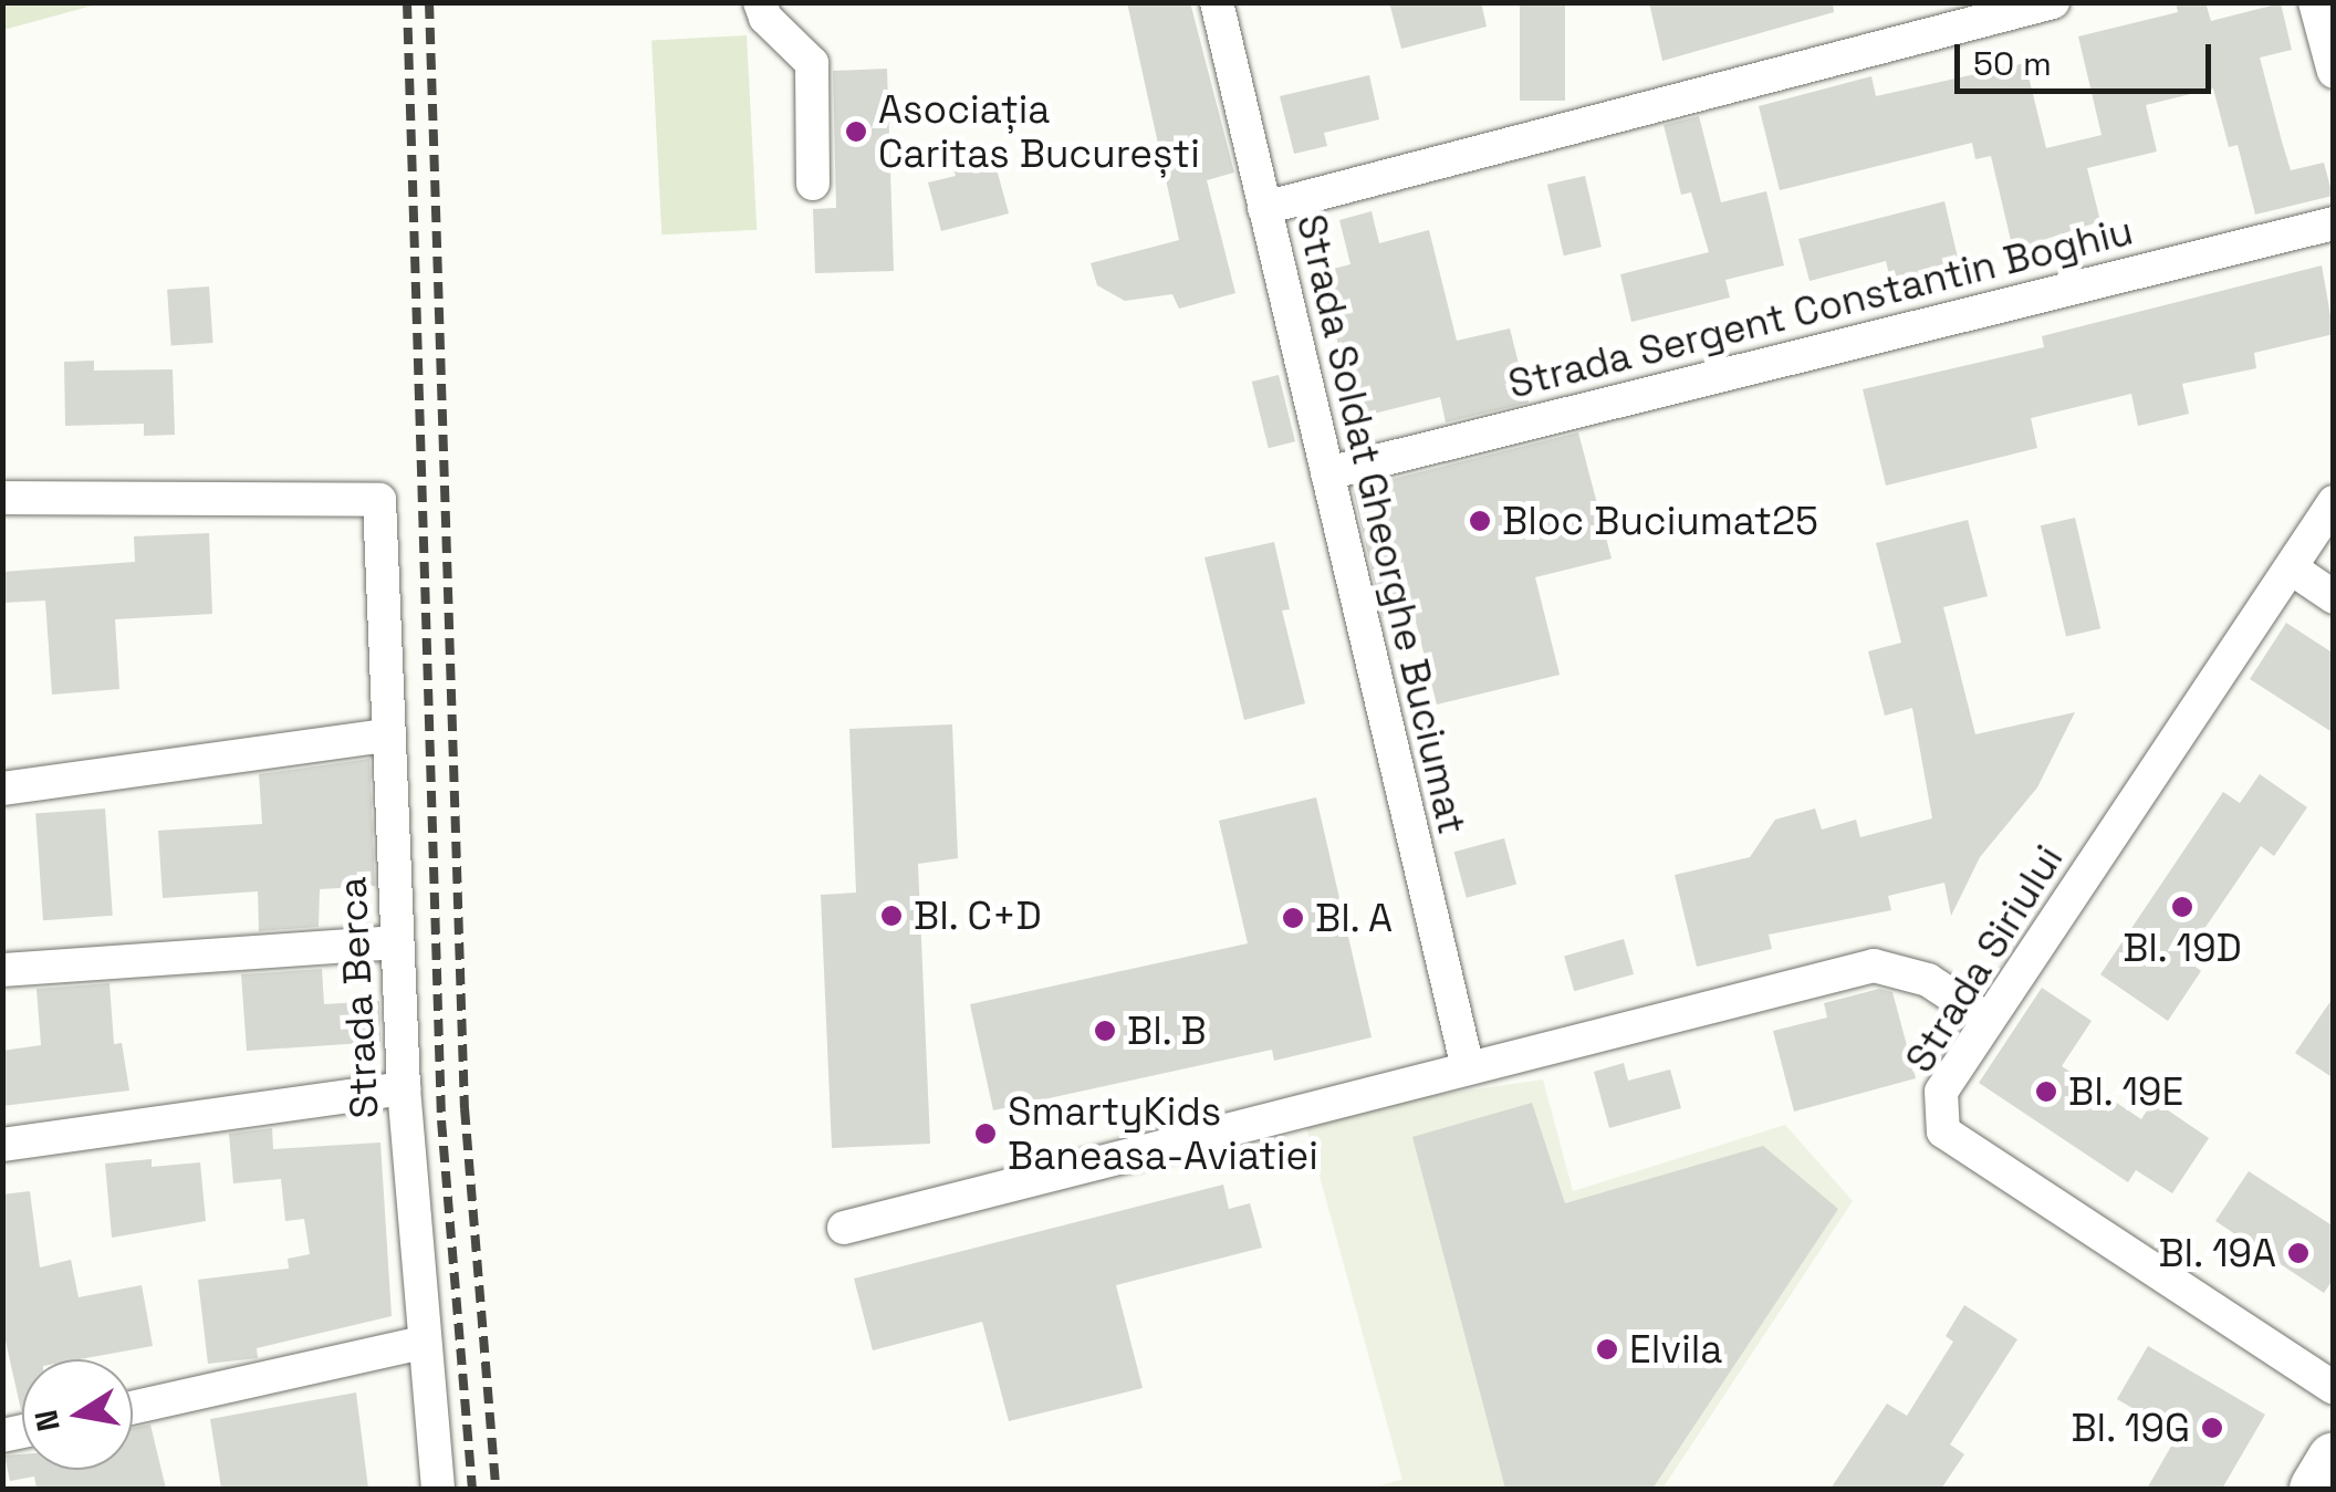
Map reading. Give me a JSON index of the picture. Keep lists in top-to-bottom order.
{
  "streets": {
    "street": [
      "Strada Sergent Constantin Boghiu",
      "Strada Soldat Gheorghe Buciumat",
      "Strada Siriului",
      "Strada Berca"
    ]
  },
  "crossings": [
    ["Strada Sergent Constantin Boghiu", "Strada Soldat Gheorghe Buciumat"]
  ],
  "places": [
    "Asociația Caritas București",
    "Bloc Buciumat25",
    "Bl. 19D",
    "Bl. C+D",
    "Bl. A",
    "Bl. B",
    "Bl. 19E",
    "SmartyKids Baneasa-Aviatiei",
    "Bl. 19A",
    "Elvila",
    "Bl. 19G"
  ],
  "scale_bar": "50 m",
  "north": "left"
}
